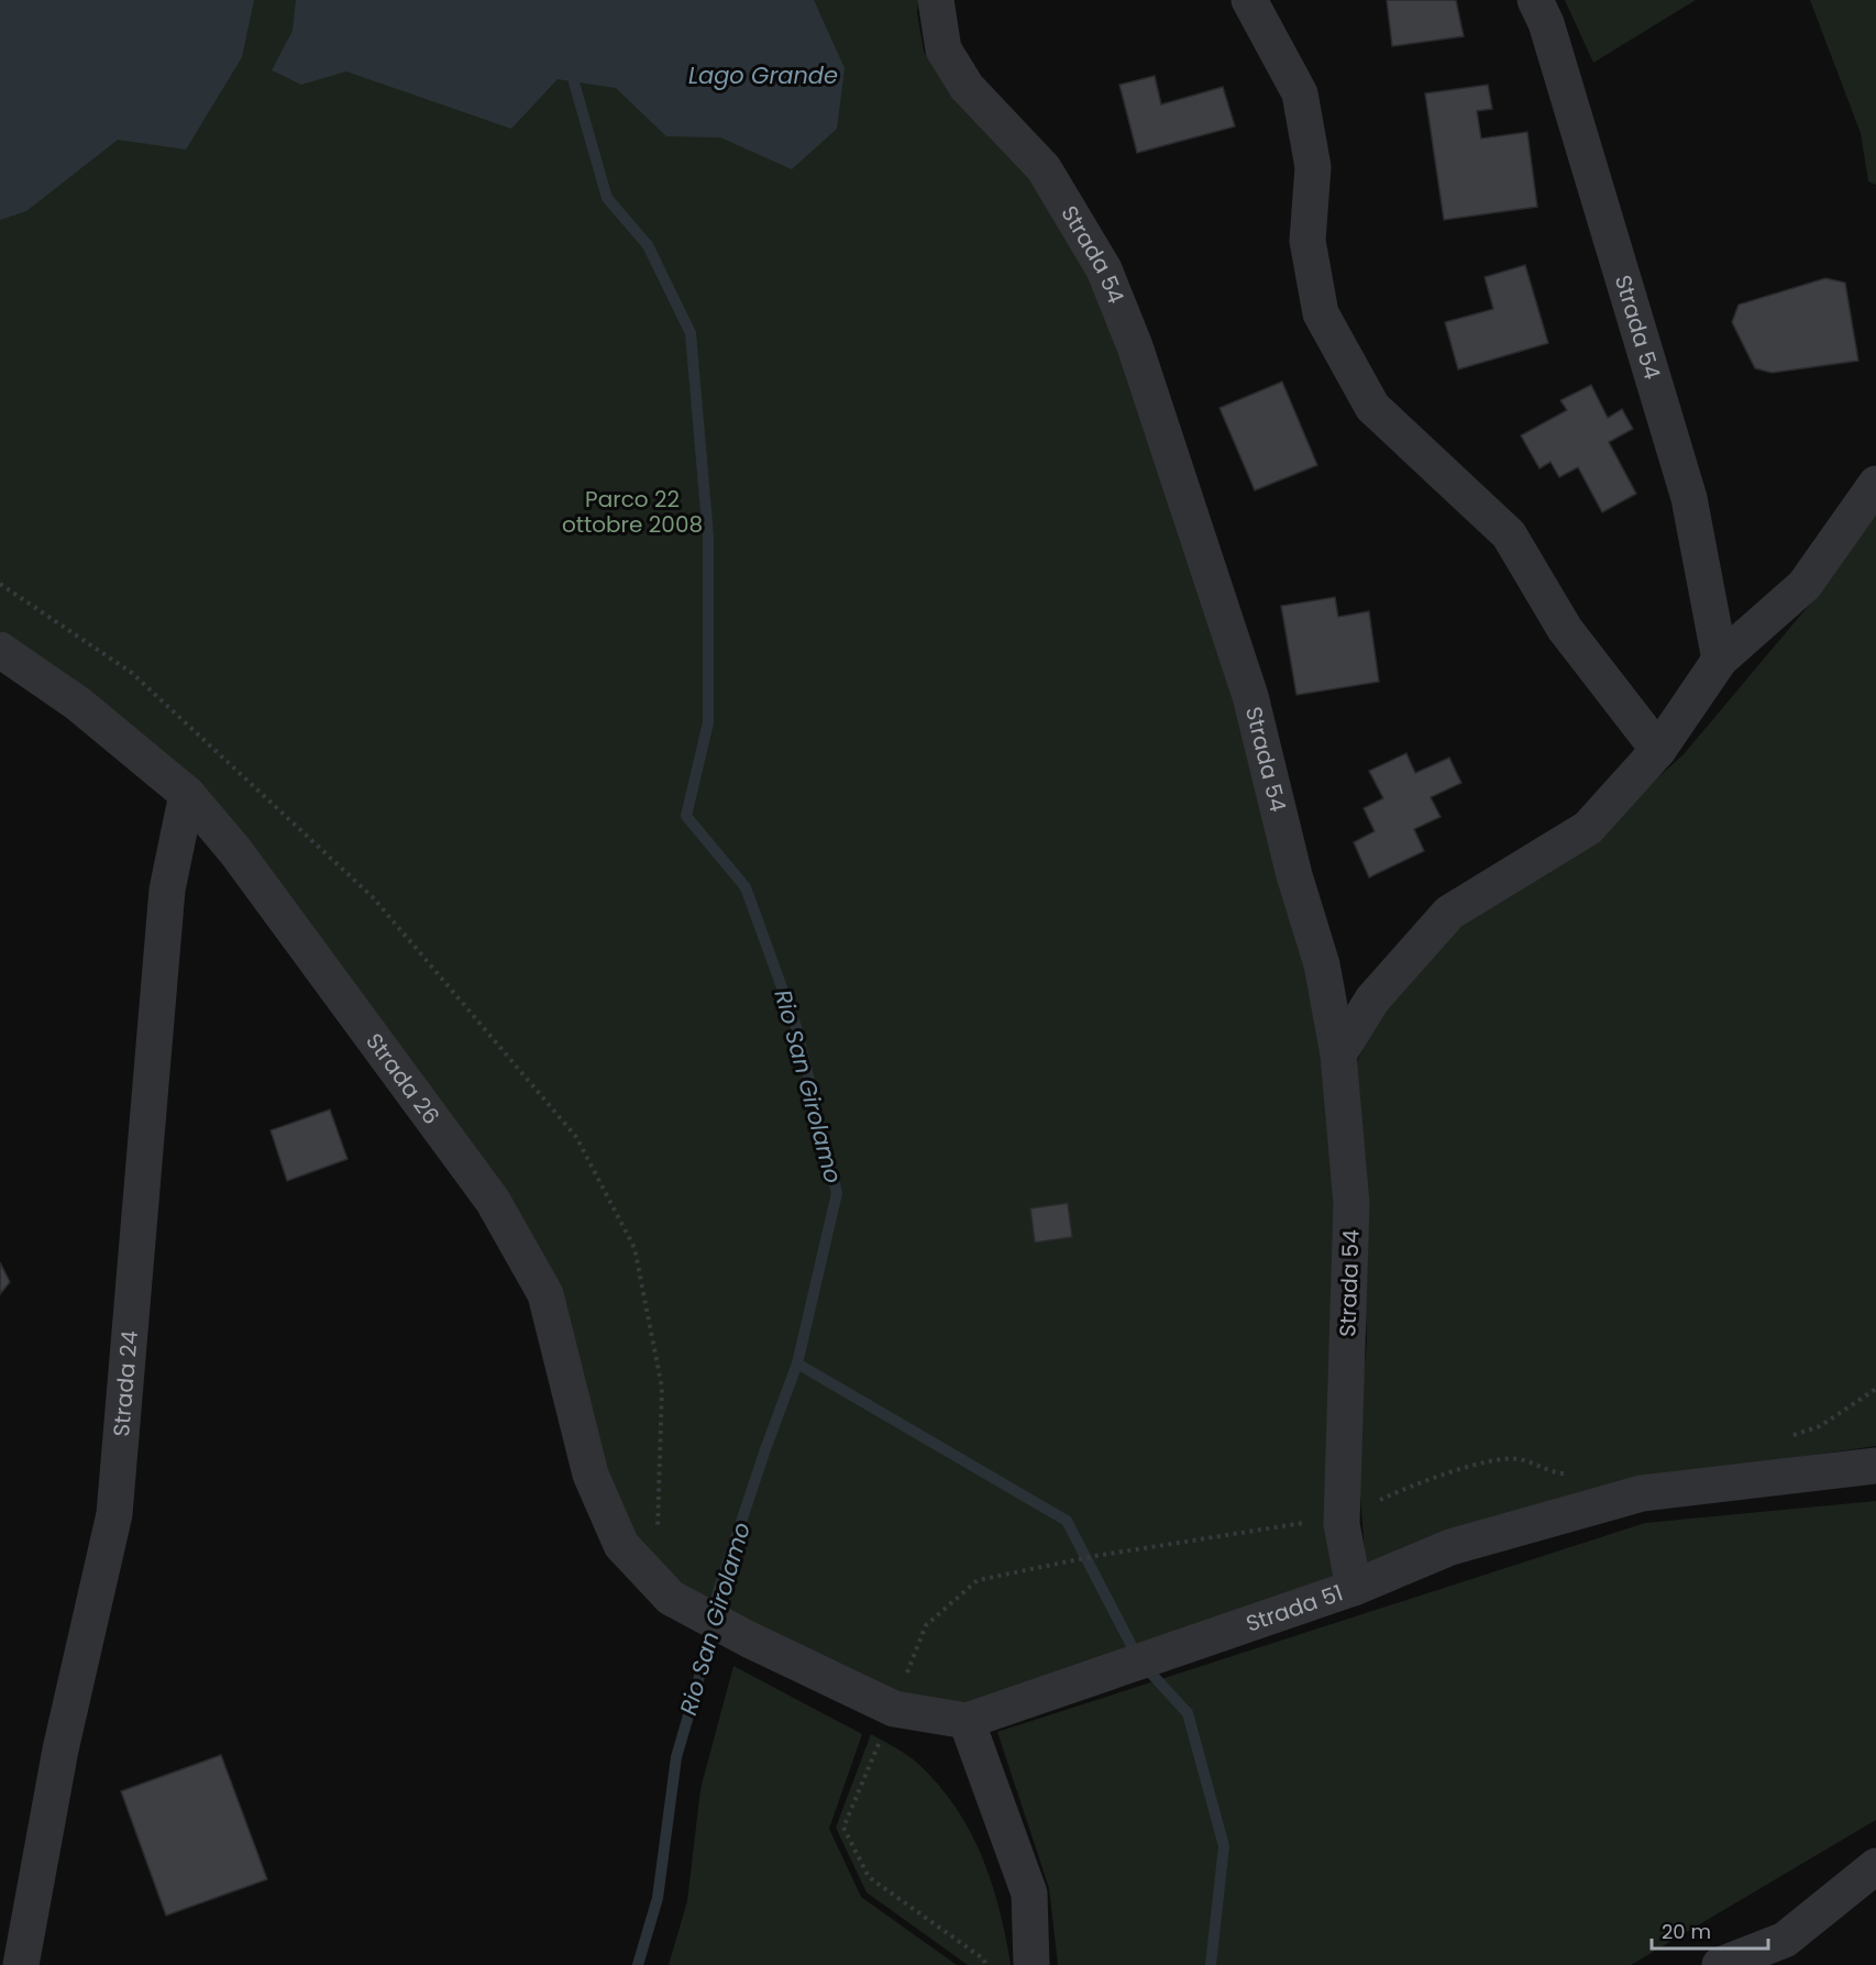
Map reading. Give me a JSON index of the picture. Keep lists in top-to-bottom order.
{
  "streets": {
    "street": [
      "Strada 54",
      "Strada 26",
      "Strada 24",
      "Strada 51"
    ]
  },
  "crossings": [
    ["Strada 54", "Strada 51"],
    ["Strada 26", "Strada 24"],
    ["Strada 26", "Strada 51"]
  ],
  "water": ["Lago Grande", "Rio San Girolamo"],
  "parks": ["Parco 22 ottobre 2008"],
  "scale_bar": "20 m"
}
